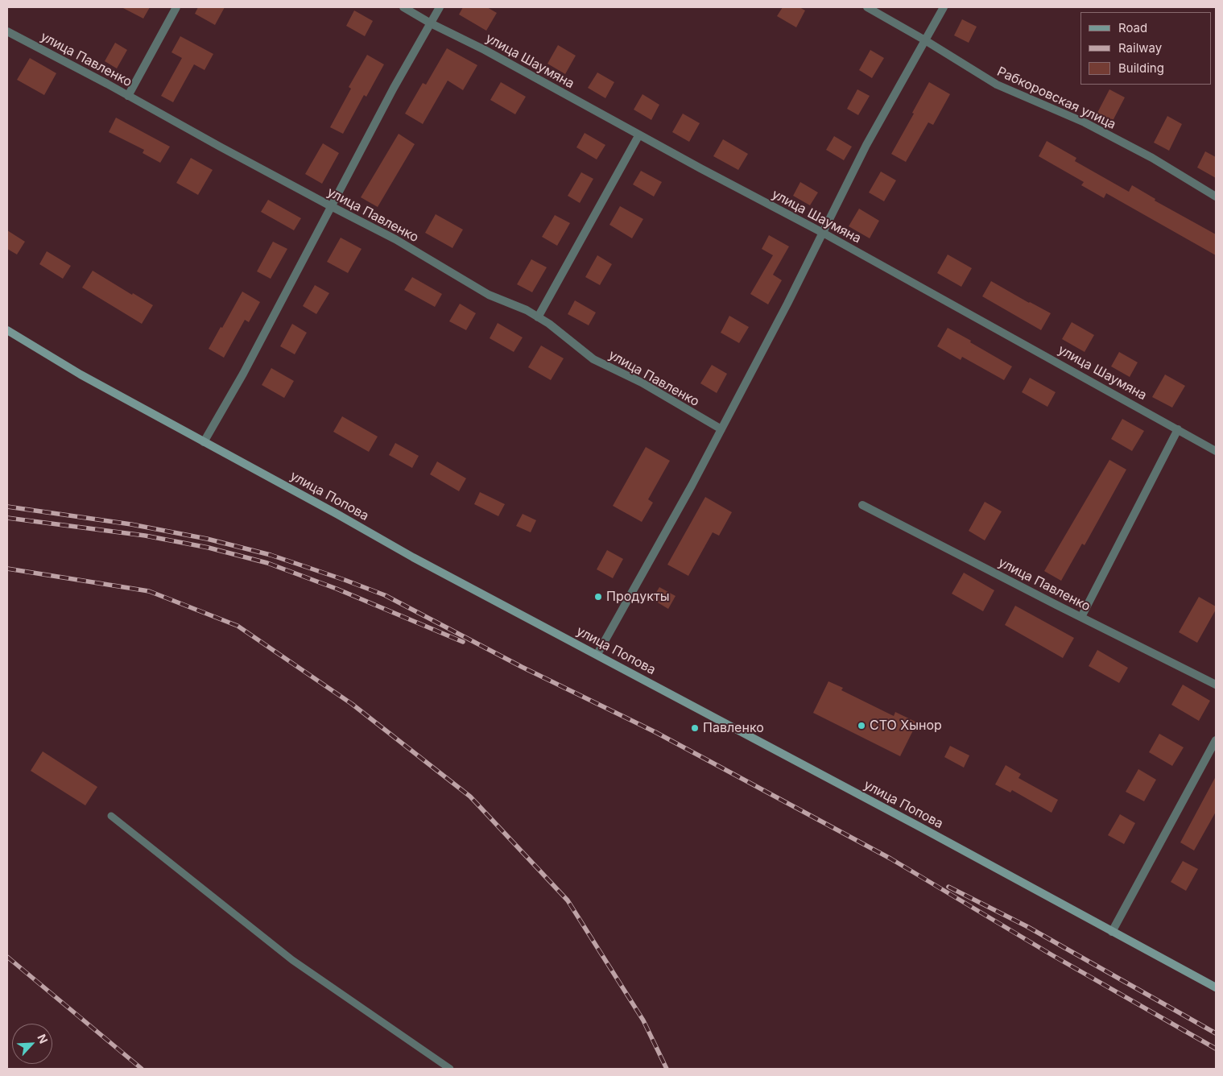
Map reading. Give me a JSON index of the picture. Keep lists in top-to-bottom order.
{
  "streets": {
    "main road": ["улица Попова"],
    "street": ["улица Павленко", "улица Шаумяна", "Рабкоровская улица"]
  },
  "places": ["Продукты", "СТО Хынор", "Павленко"],
  "legend": ["Road", "Railway", "Building"],
  "north": "top right"
}
